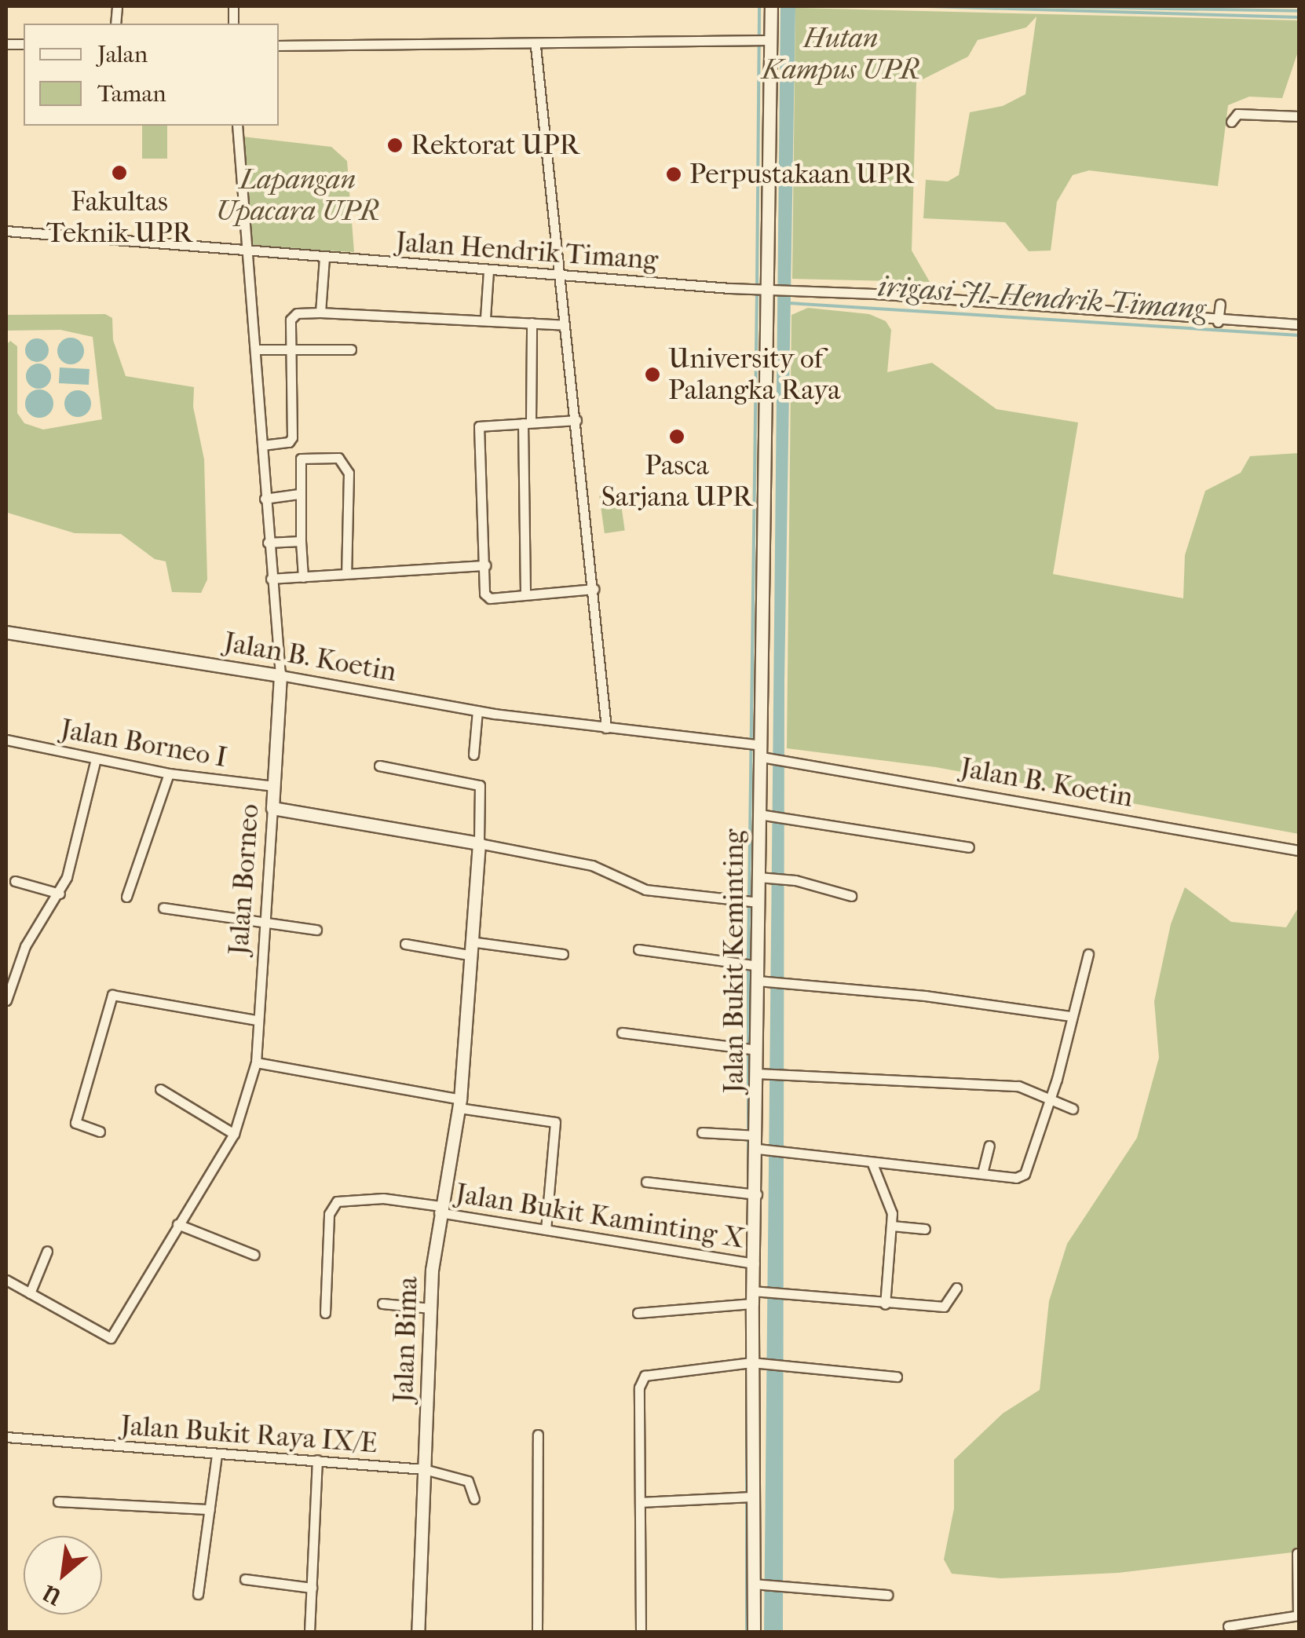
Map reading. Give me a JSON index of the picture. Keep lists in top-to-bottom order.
{
  "streets": {
    "main road": [
      "Jalan B. Koetin",
      "Jalan Borneo",
      "Jalan Bukit Keminting",
      "Jalan Bima"
    ],
    "street": [
      "Jalan Hendrik Timang",
      "Jalan Borneo I",
      "Jalan Bukit Kaminting X",
      "Jalan Bukit Raya IX/E"
    ]
  },
  "crossings": [
    ["Jalan Hendrik Timang", "Jalan Bukit Keminting"],
    ["Jalan B. Koetin", "Jalan Borneo"],
    ["Jalan B. Koetin", "Jalan Bukit Keminting"],
    ["Jalan Borneo I", "Jalan Borneo"],
    ["Jalan Bukit Keminting", "Jalan Bukit Kaminting X"],
    ["Jalan Bukit Kaminting X", "Jalan Bima"],
    ["Jalan Bima", "Jalan Bukit Raya IX/E"]
  ],
  "water": ["irigasi Jl. Hendrik Timang"],
  "parks": ["Hutan Kampus UPR", "Lapangan Upacara UPR"],
  "places": [
    "Rektorat UPR",
    "Fakultas Teknik UPR",
    "Perpustakaan UPR",
    "University of Palangka Raya",
    "Pasca Sarjana UPR"
  ],
  "legend": ["Jalan", "Taman"],
  "north": "bottom left"
}
